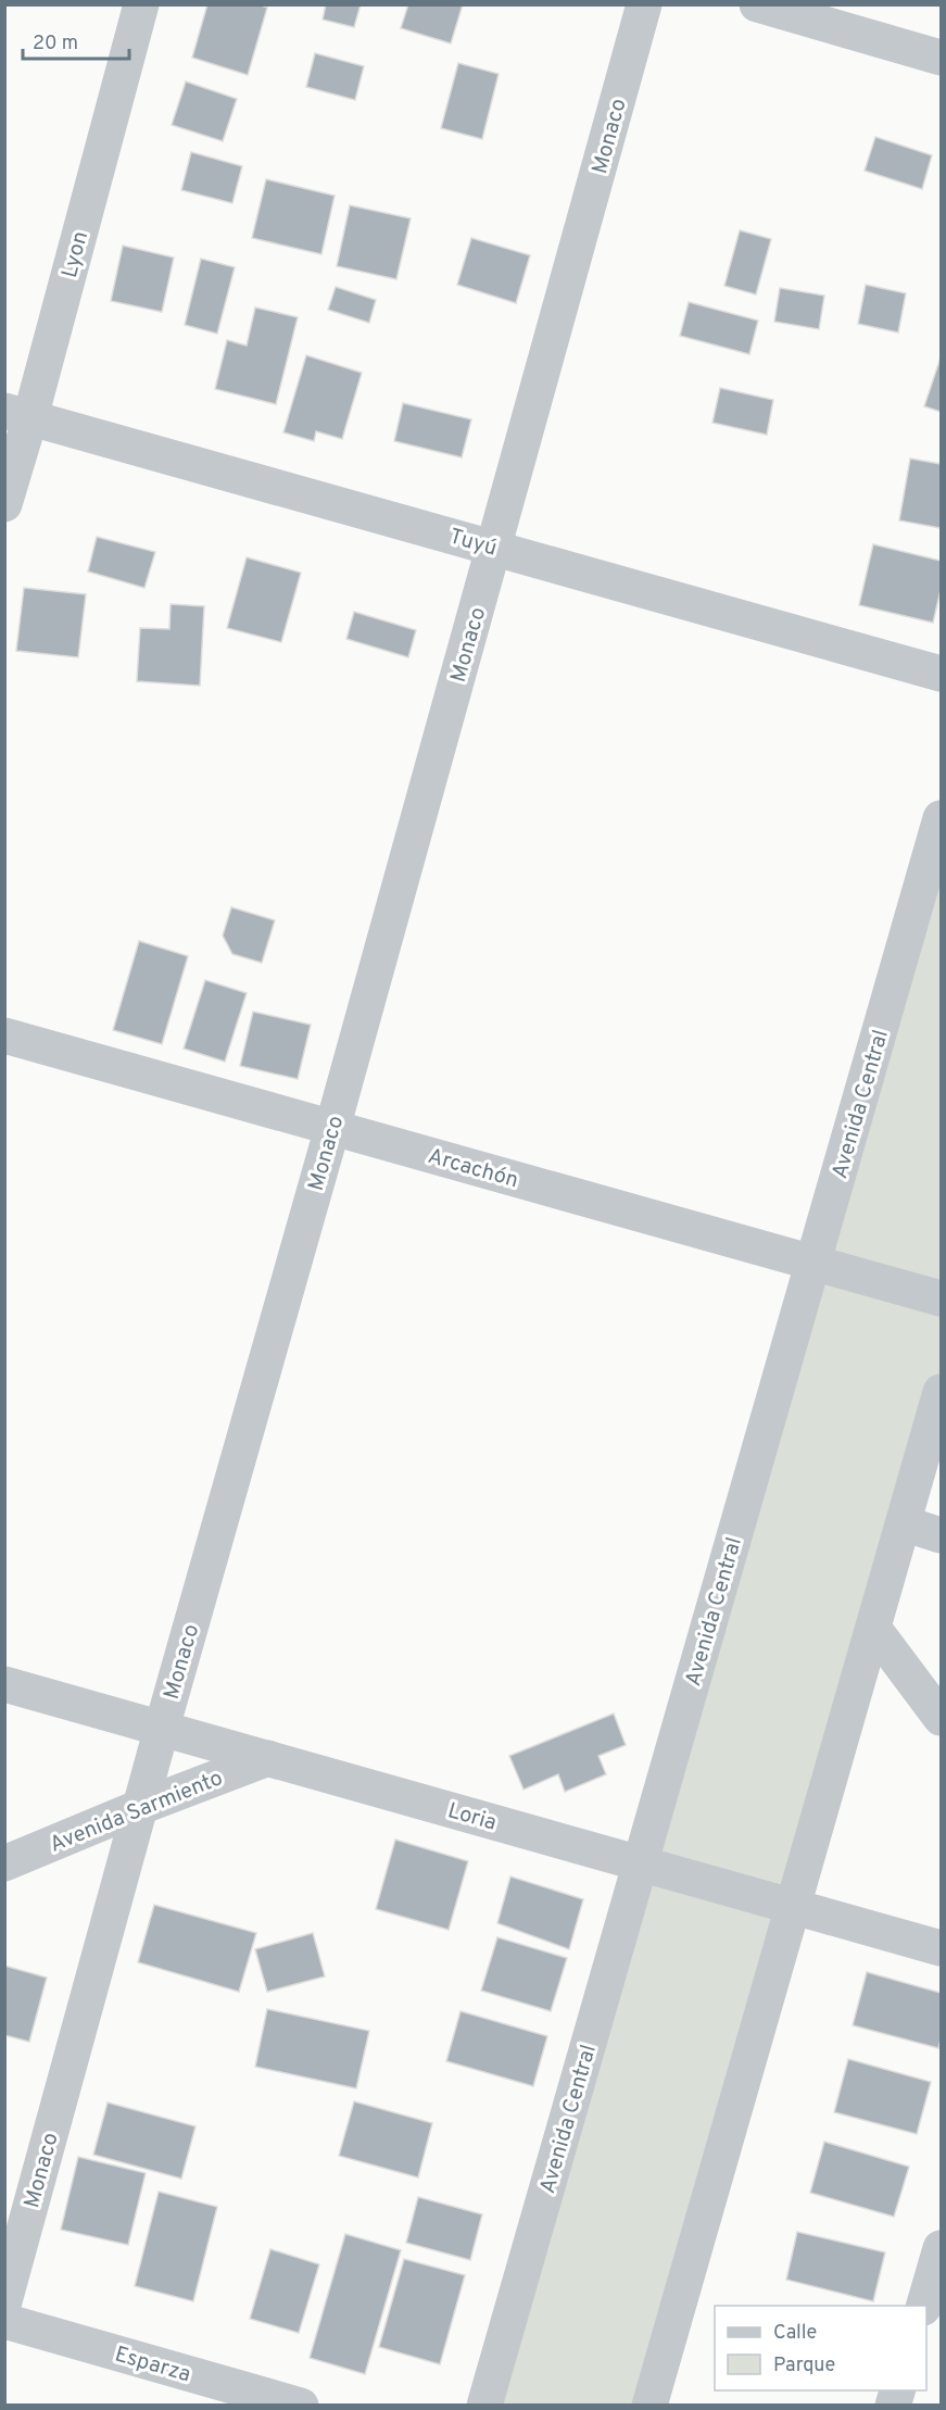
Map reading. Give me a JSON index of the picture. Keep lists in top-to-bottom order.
{
  "streets": {
    "street": [
      "Monaco",
      "Lyon",
      "Tuyú",
      "Avenida Central",
      "Arcachón",
      "Avenida Sarmiento",
      "Loria",
      "Esparza"
    ]
  },
  "crossings": [
    ["Monaco", "Tuyú"],
    ["Monaco", "Arcachón"],
    ["Monaco", "Avenida Sarmiento"],
    ["Monaco", "Loria"],
    ["Lyon", "Tuyú"],
    ["Avenida Central", "Arcachón"],
    ["Avenida Central", "Loria"],
    ["Avenida Sarmiento", "Loria"]
  ],
  "legend": ["Calle", "Parque"],
  "scale_bar": "20 m"
}
